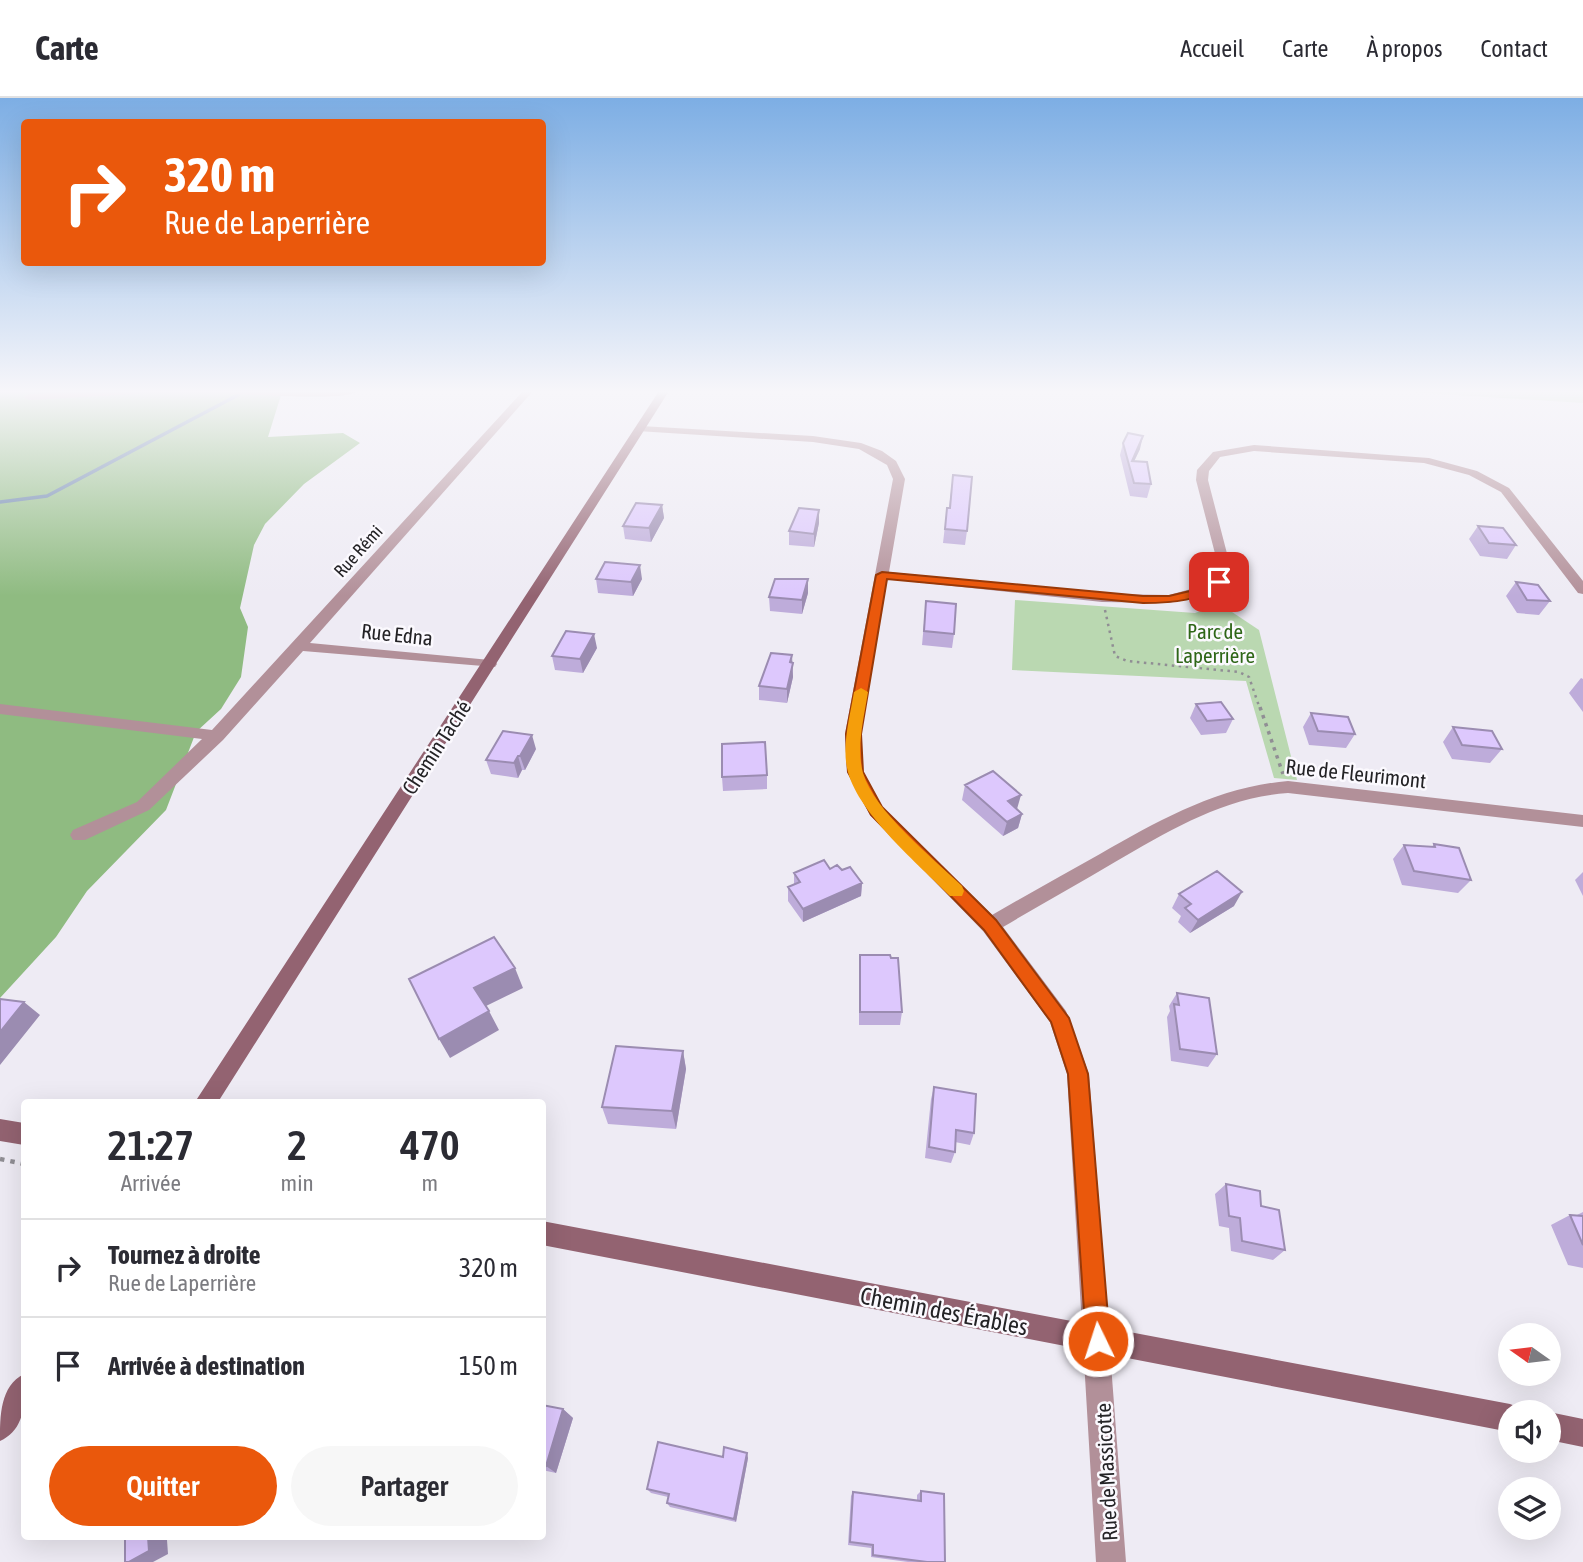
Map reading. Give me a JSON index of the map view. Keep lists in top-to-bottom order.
{
  "streets": {
    "street": [
      "Rue Rémi",
      "Rue Edna",
      "Chemin Taché",
      "Rue de Fleurimont",
      "Chemin des Érables",
      "Rue de Massicotte"
    ]
  },
  "crossings": [
    ["Rue Rémi", "Rue Edna"],
    ["Rue Edna", "Chemin Taché"],
    ["Rue de Fleurimont", "Rue de Massicotte"],
    ["Chemin des Érables", "Rue de Massicotte"]
  ],
  "parks": ["Parc de Laperrière"],
  "north": "left",
  "page": {
    "header": "Carte",
    "nav": [
      "Accueil",
      "Carte",
      "À propos",
      "Contact"
    ],
    "turn": ["320 m", "Rue de Laperrière"],
    "eta": [
      "21:27",
      "Arrivée",
      "2",
      "min",
      "470",
      "m"
    ],
    "list": [
      {
        "name": "Tournez à droite",
        "note": "Rue de Laperrière",
        "value": "320 m"
      },
      {
        "name": "Arrivée à destination",
        "value": "150 m"
      }
    ],
    "buttons": ["Quitter", "Partager"]
  }
}
